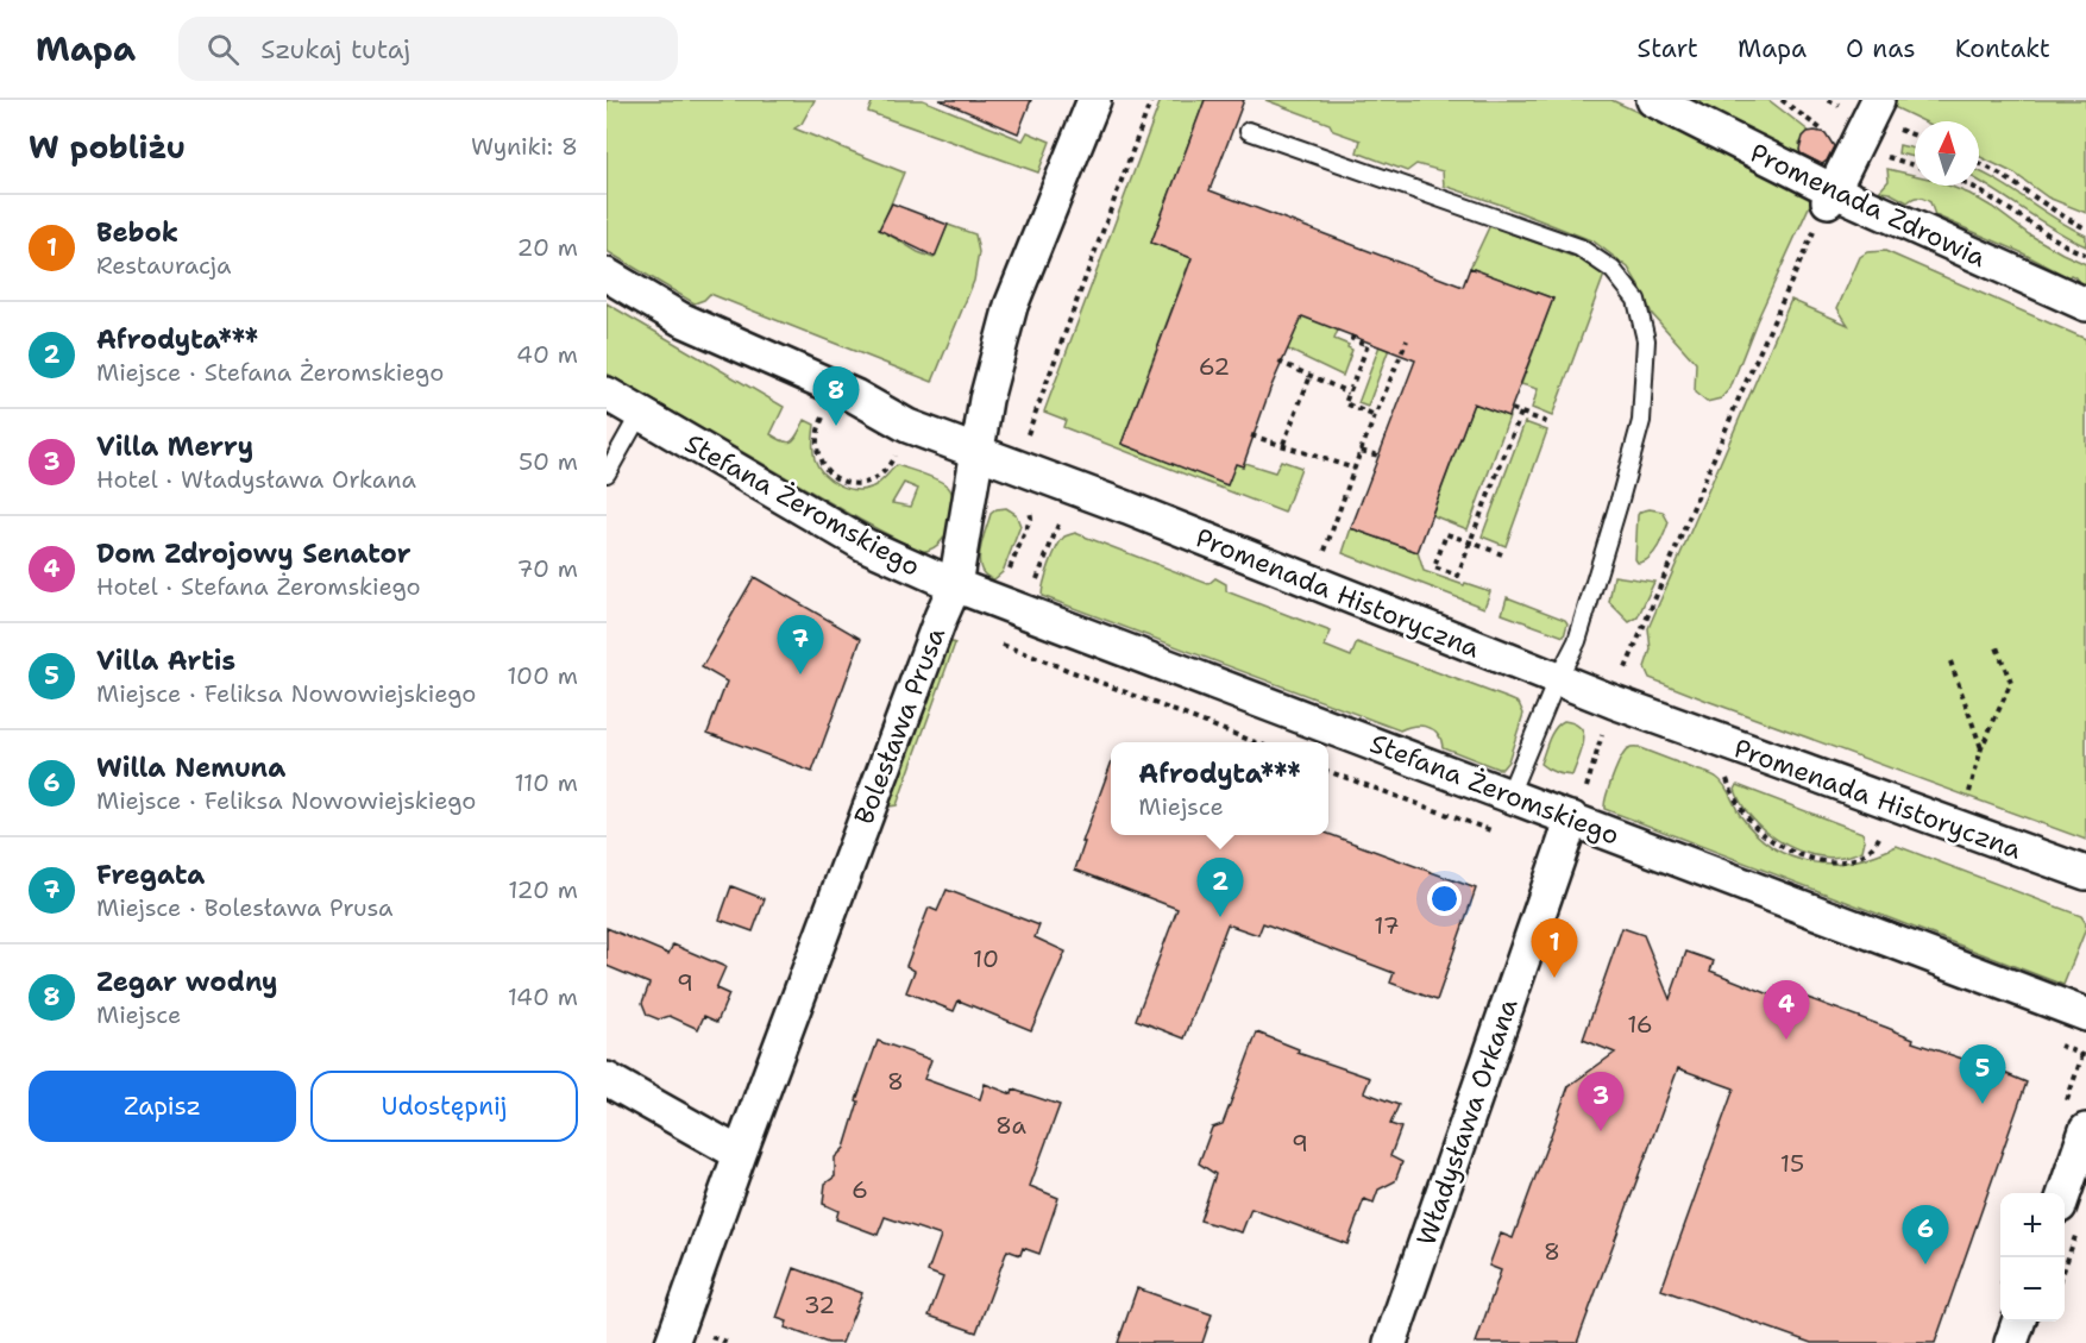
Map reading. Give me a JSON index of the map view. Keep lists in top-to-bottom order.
{
  "streets": {
    "street": [
      "Promenada Zdrowia",
      "Stefana Żeromskiego",
      "Promenada Historyczna",
      "Bolesława Prusa",
      "Władysława Orkana"
    ]
  },
  "crossings": [
    ["Stefana Żeromskiego", "Bolesława Prusa"],
    ["Stefana Żeromskiego", "Władysława Orkana"],
    ["Promenada Historyczna", "Bolesława Prusa"]
  ],
  "house_numbers": [
    "62",
    "17",
    "10",
    "9",
    "16",
    "8",
    "8a",
    "9",
    "15",
    "6",
    "8",
    "32"
  ],
  "north": "top",
  "page": {
    "header": "Mapa",
    "search": "Szukaj tutaj",
    "nav": [
      "Start",
      "Mapa",
      "O nas",
      "Kontakt"
    ],
    "heading": ["W pobliżu", "Wyniki: 8"],
    "list": [
      {
        "mark": "1",
        "name": "Bebok",
        "note": "Restauracja",
        "value": "20 m"
      },
      {
        "mark": "2",
        "name": "Afrodyta***",
        "note": "Miejsce · Stefana Żeromskiego",
        "value": "40 m"
      },
      {
        "mark": "3",
        "name": "Villa Merry",
        "note": "Hotel · Władysława Orkana",
        "value": "50 m"
      },
      {
        "mark": "4",
        "name": "Dom Zdrojowy Senator",
        "note": "Hotel · Stefana Żeromskiego",
        "value": "70 m"
      },
      {
        "mark": "5",
        "name": "Villa Artis",
        "note": "Miejsce · Feliksa Nowowiejskiego",
        "value": "100 m"
      },
      {
        "mark": "6",
        "name": "Willa Nemuna",
        "note": "Miejsce · Feliksa Nowowiejskiego",
        "value": "110 m"
      },
      {
        "mark": "7",
        "name": "Fregata",
        "note": "Miejsce · Bolesława Prusa",
        "value": "120 m"
      },
      {
        "mark": "8",
        "name": "Zegar wodny",
        "note": "Miejsce",
        "value": "140 m"
      }
    ],
    "pins": [
      "8",
      "7",
      "2",
      "1",
      "4",
      "5",
      "3",
      "6"
    ],
    "popup": ["Afrodyta***", "Miejsce"],
    "buttons": ["Zapisz", "Udostępnij"],
    "map_buttons": ["+", "−"]
  }
}
